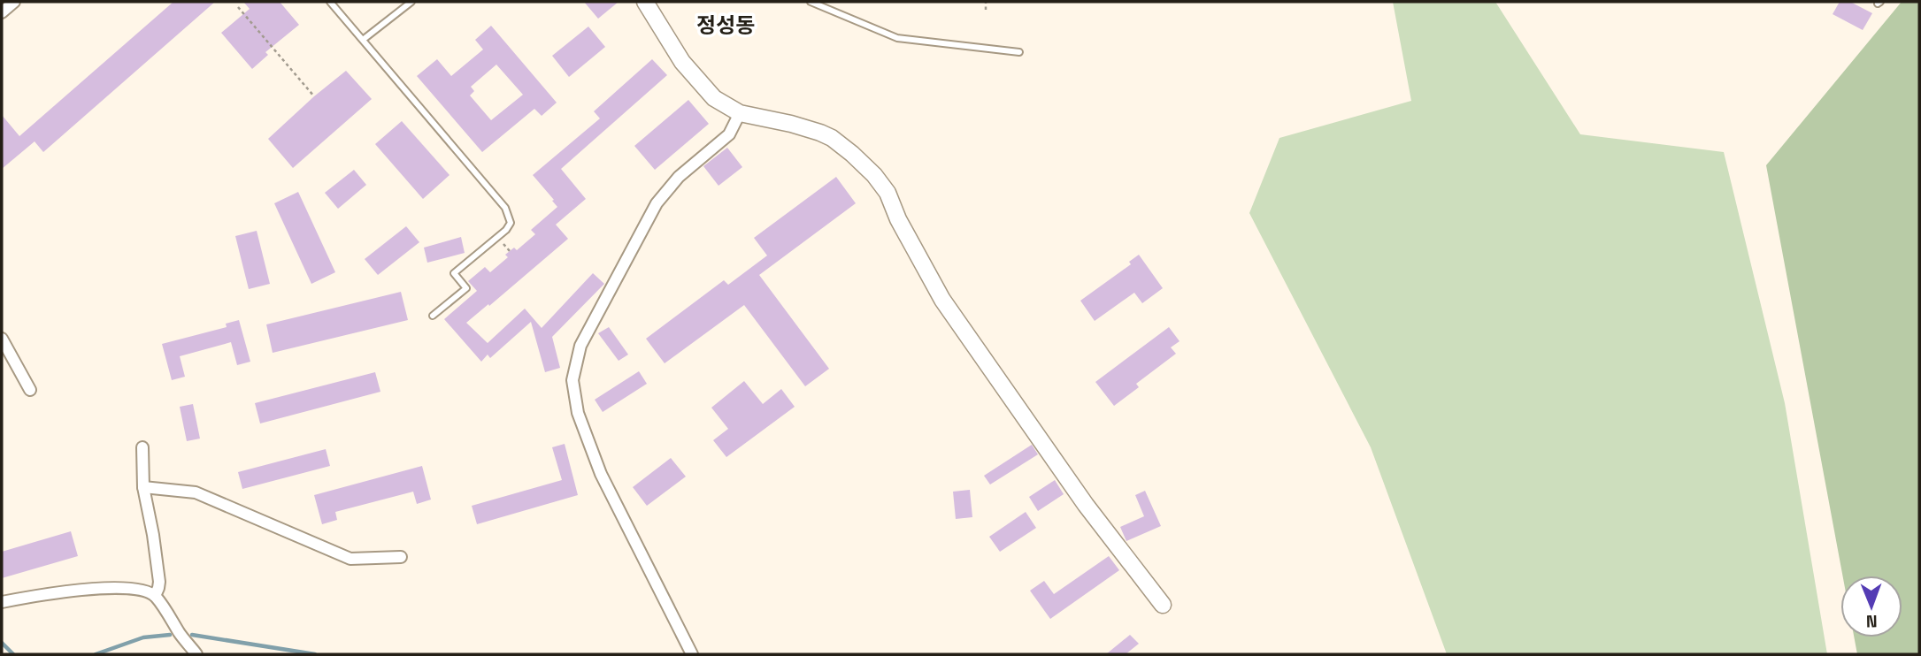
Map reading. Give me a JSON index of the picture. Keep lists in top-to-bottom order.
{
  "districts": ["정성동"],
  "north": "bottom"
}
